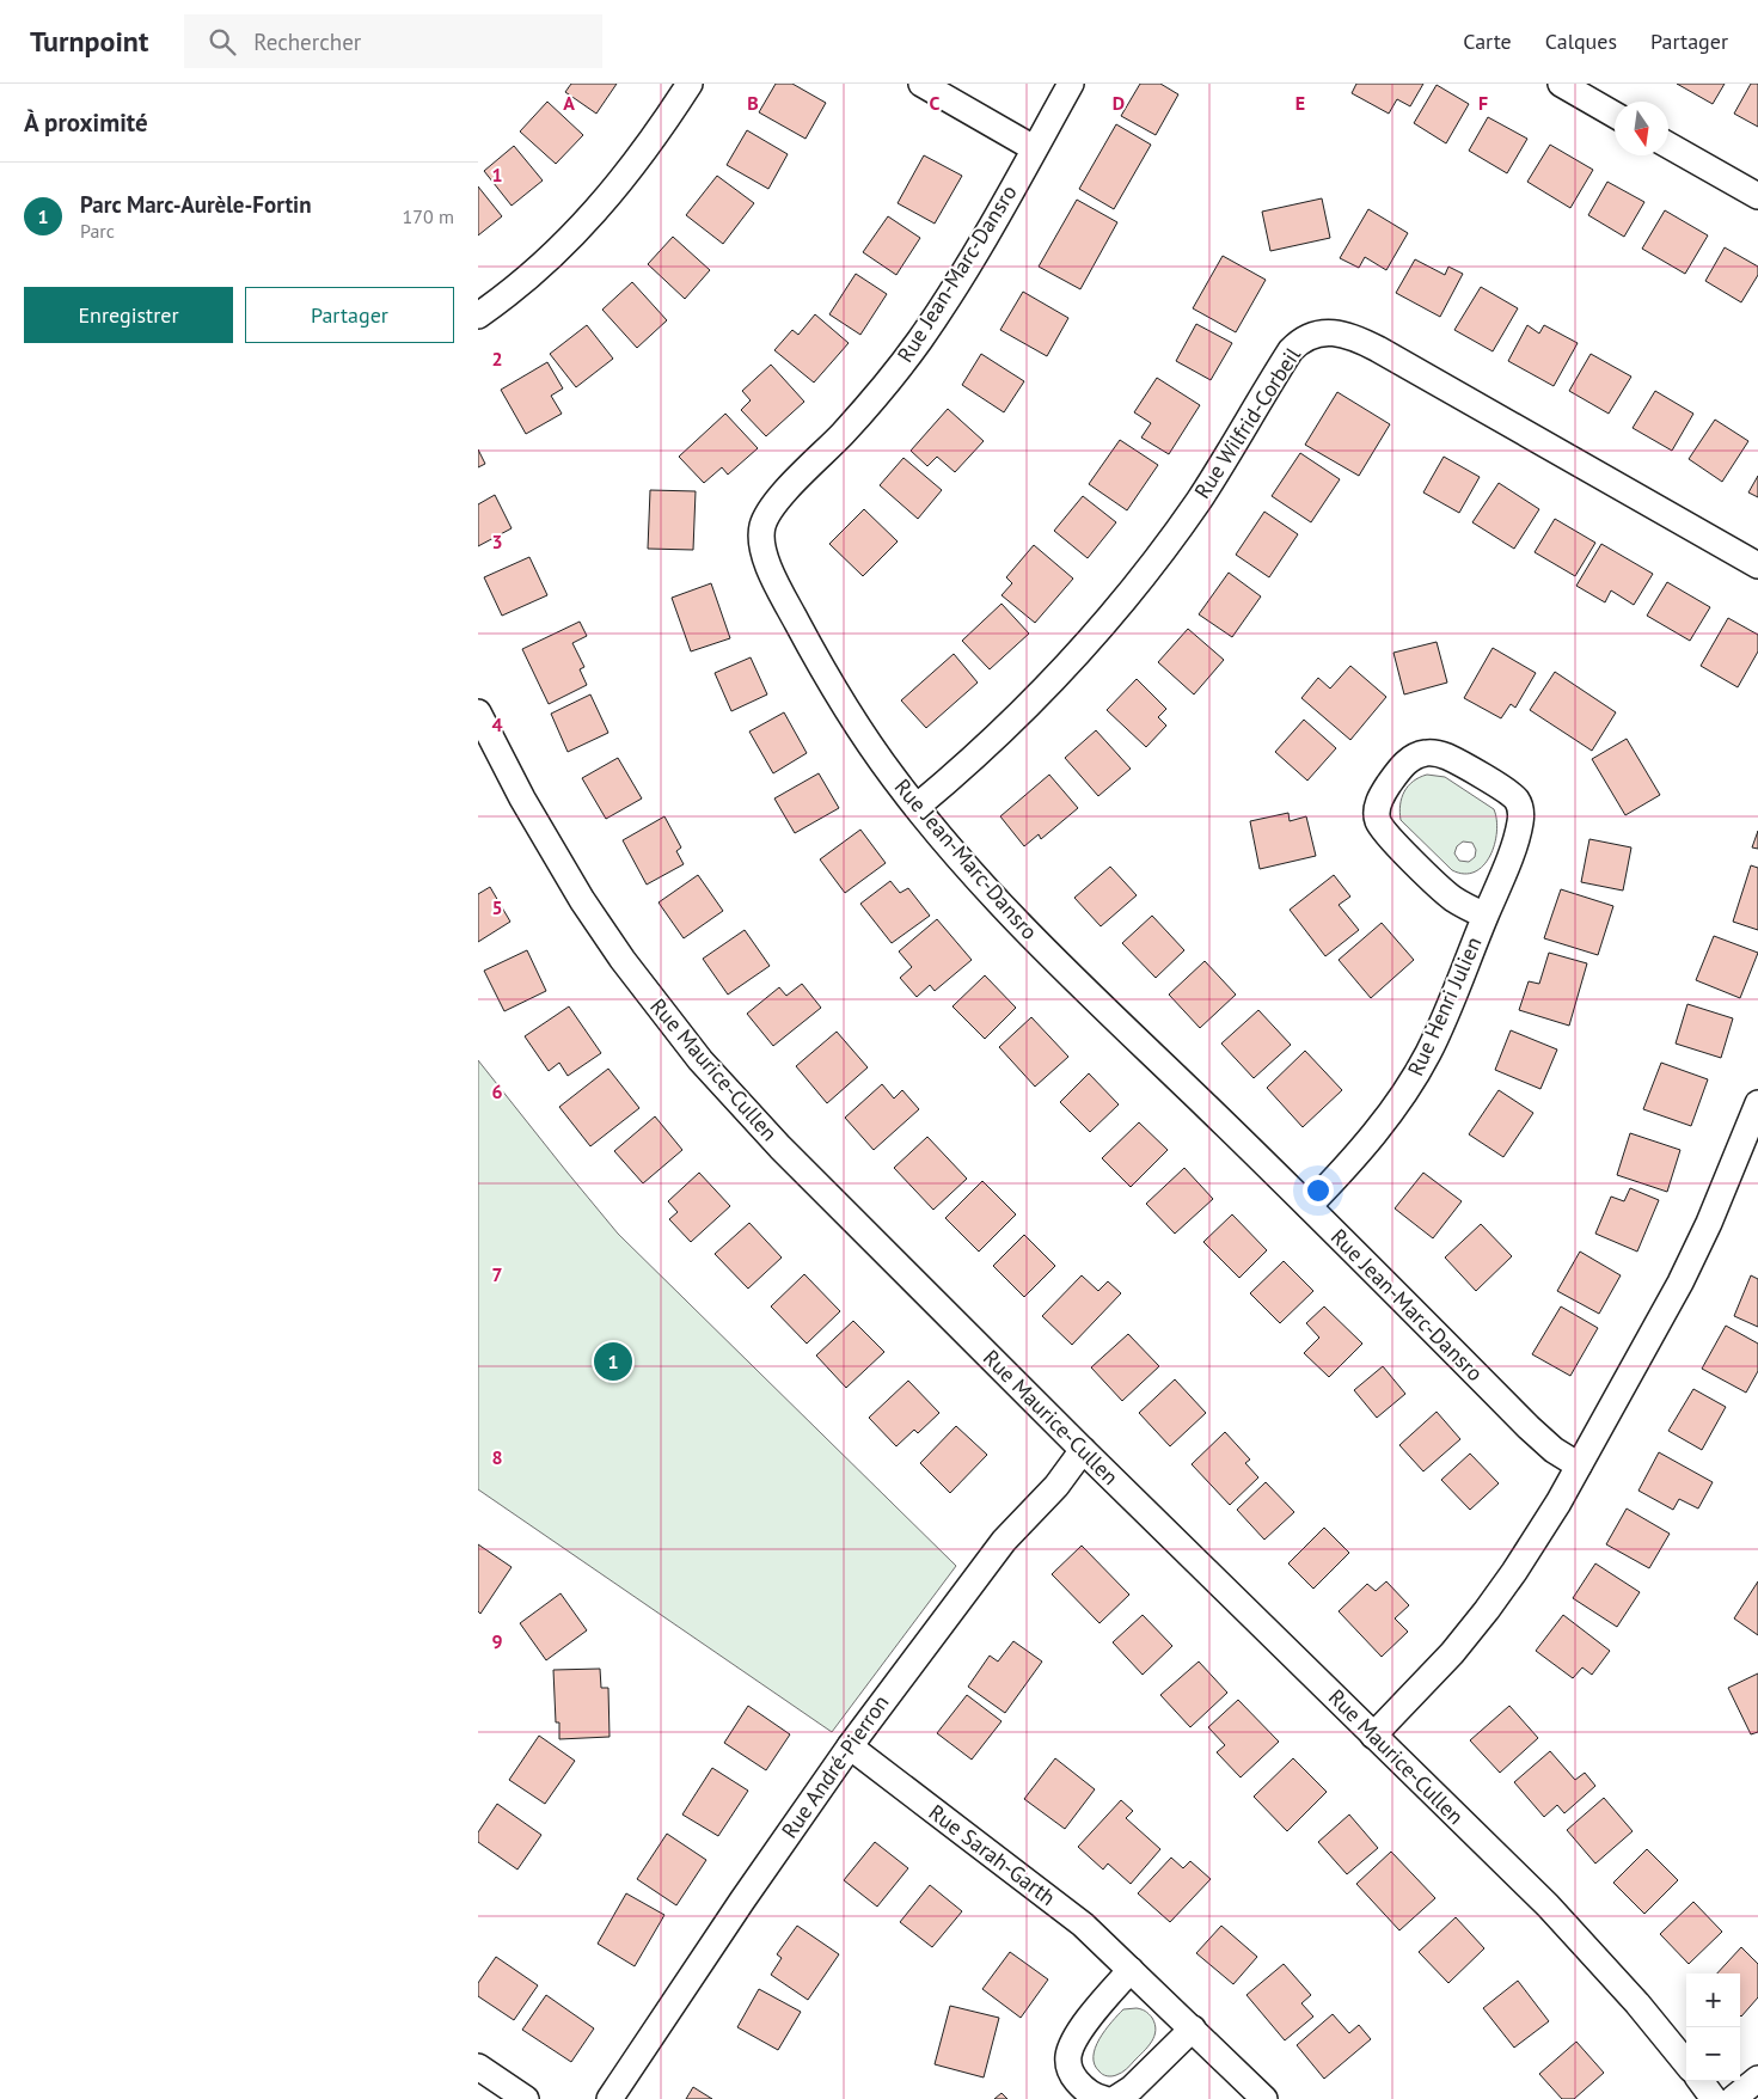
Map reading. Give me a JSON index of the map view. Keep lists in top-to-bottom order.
{
  "streets": {
    "street": [
      "Rue Jean-Marc-Dansro",
      "Rue Wilfrid-Corbeil",
      "Rue Henri Julien",
      "Rue Maurice-Cullen",
      "Rue André-Pierron",
      "Rue Sarah-Garth"
    ]
  },
  "crossings": [
    ["Rue Jean-Marc-Dansro", "Rue Wilfrid-Corbeil"],
    ["Rue Jean-Marc-Dansro", "Rue Henri Julien"],
    ["Rue Maurice-Cullen", "Rue André-Pierron"],
    ["Rue André-Pierron", "Rue Sarah-Garth"]
  ],
  "north": "bottom",
  "page": {
    "header": "Turnpoint",
    "search": "Rechercher",
    "nav": ["Carte", "Calques", "Partager"],
    "heading": "À proximité",
    "list": [
      {
        "mark": "1",
        "name": "Parc Marc-Aurèle-Fortin",
        "note": "Parc",
        "value": "170 m"
      }
    ],
    "buttons": ["Enregistrer", "Partager"],
    "pins": "1",
    "map_buttons": ["+", "−"]
  },
  "grid": {
    "columns": [
      "A",
      "B",
      "C",
      "D",
      "E",
      "F"
    ],
    "rows": [
      "1",
      "2",
      "3",
      "4",
      "5",
      "6",
      "7",
      "8",
      "9"
    ]
  }
}
